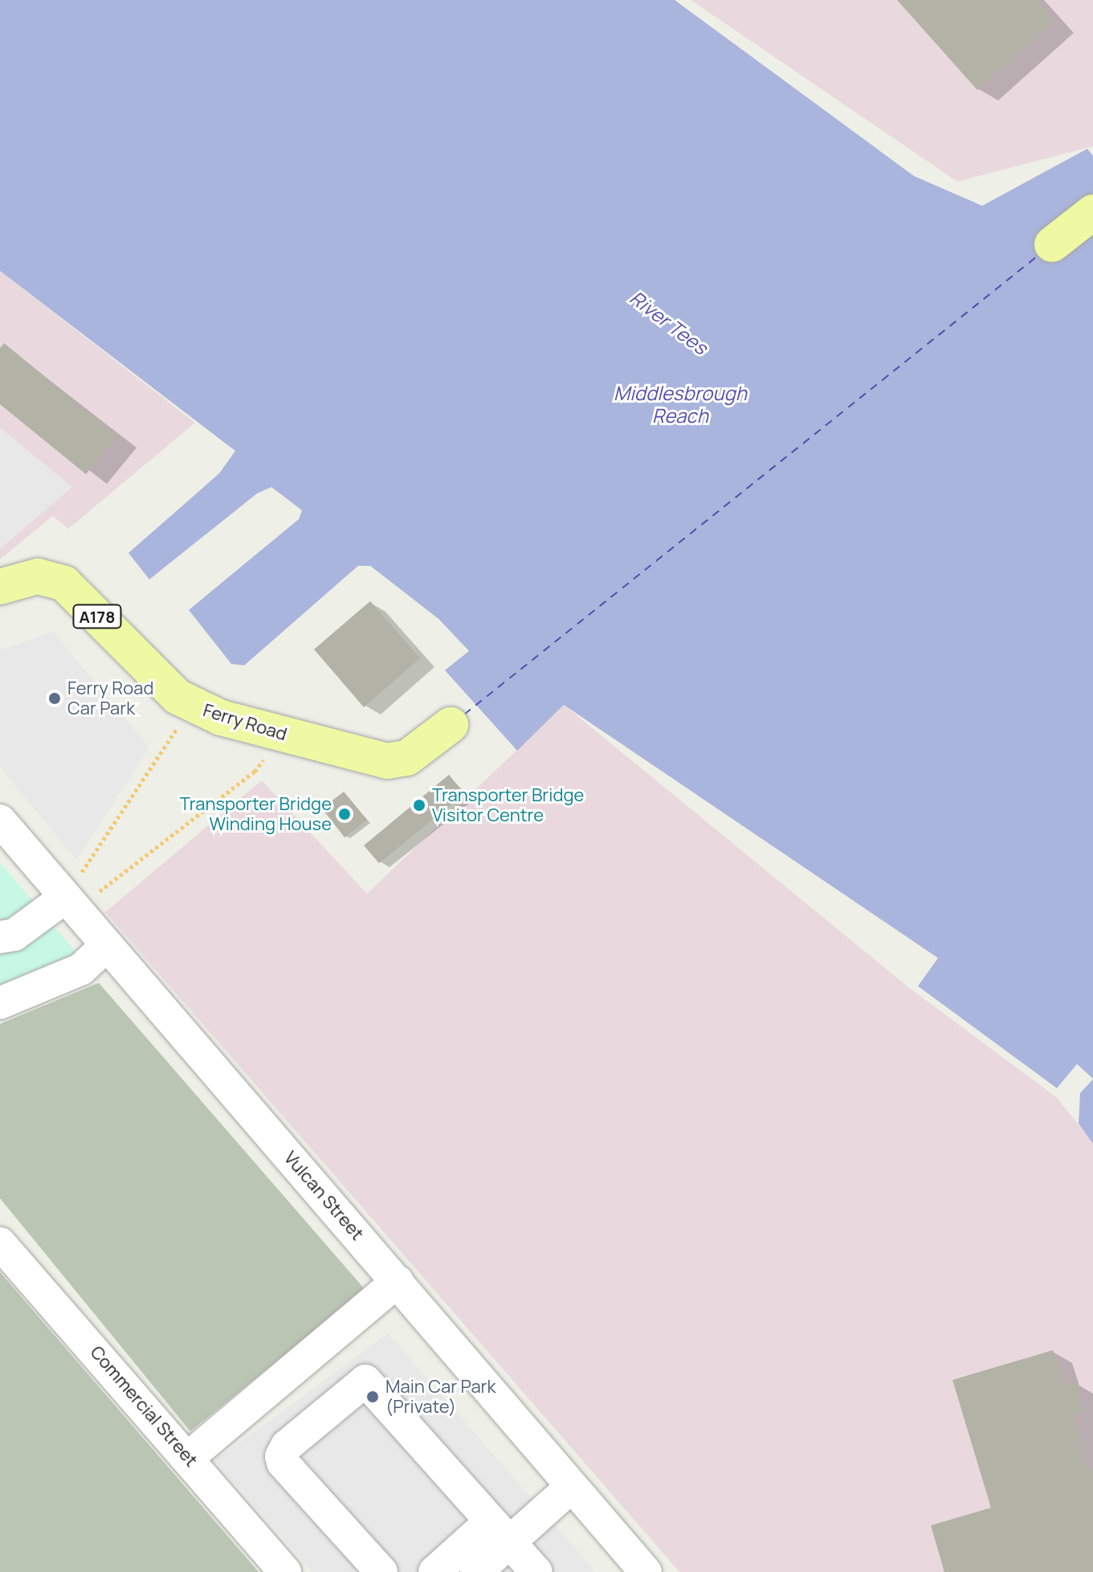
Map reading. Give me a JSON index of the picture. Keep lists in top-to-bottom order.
{
  "streets": {
    "main road": ["A178", "Ferry Road"],
    "street": ["Vulcan Street", "Commercial Street"]
  },
  "water": ["River Tees", "Middlesbrough Reach"],
  "places": [
    "Ferry Road Car Park",
    "Transporter Bridge Visitor Centre",
    "Transporter Bridge Winding House",
    "Main Car Park (Private)"
  ]
}
